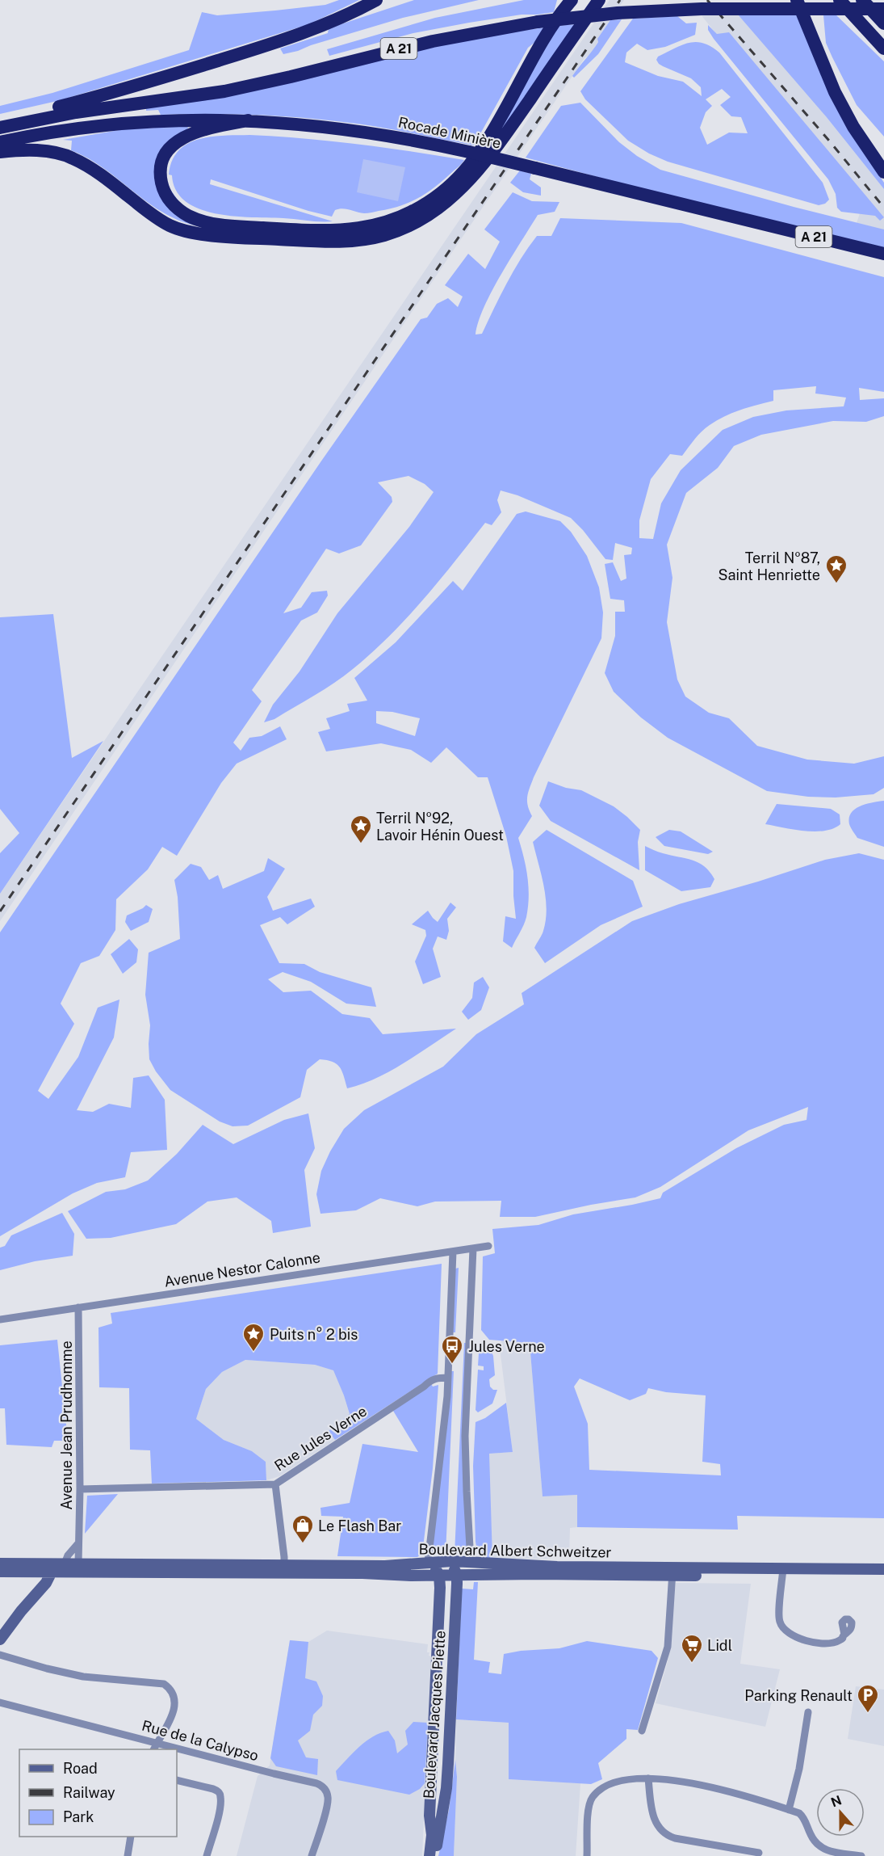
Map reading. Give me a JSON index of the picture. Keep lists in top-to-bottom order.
{
  "streets": {
    "highway": ["A 21", "Rocade Minière"],
    "main road": ["Boulevard Albert Schweitzer", "Boulevard Jacques Piette"],
    "street": [
      "Avenue Nestor Calonne",
      "Avenue Jean Prudhomme",
      "Rue Jules Verne",
      "Rue de la Calypso"
    ]
  },
  "crossings": [
    ["Avenue Nestor Calonne", "Avenue Jean Prudhomme"],
    ["Avenue Jean Prudhomme", "Rue Jules Verne"],
    ["Avenue Jean Prudhomme", "Boulevard Albert Schweitzer"],
    ["Boulevard Albert Schweitzer", "Boulevard Jacques Piette"]
  ],
  "places": {
    "place": ["Terril №87, Saint Henriette", "Terril №92, Lavoir Hénin Ouest", "Puits n° 2 bis"],
    "bus stop": ["Jules Verne"],
    "shop": ["Le Flash Bar"],
    "supermarket": ["Lidl"],
    "parking": ["Parking Renault"]
  },
  "legend": ["Road", "Railway", "Park"],
  "north": "top"
}
